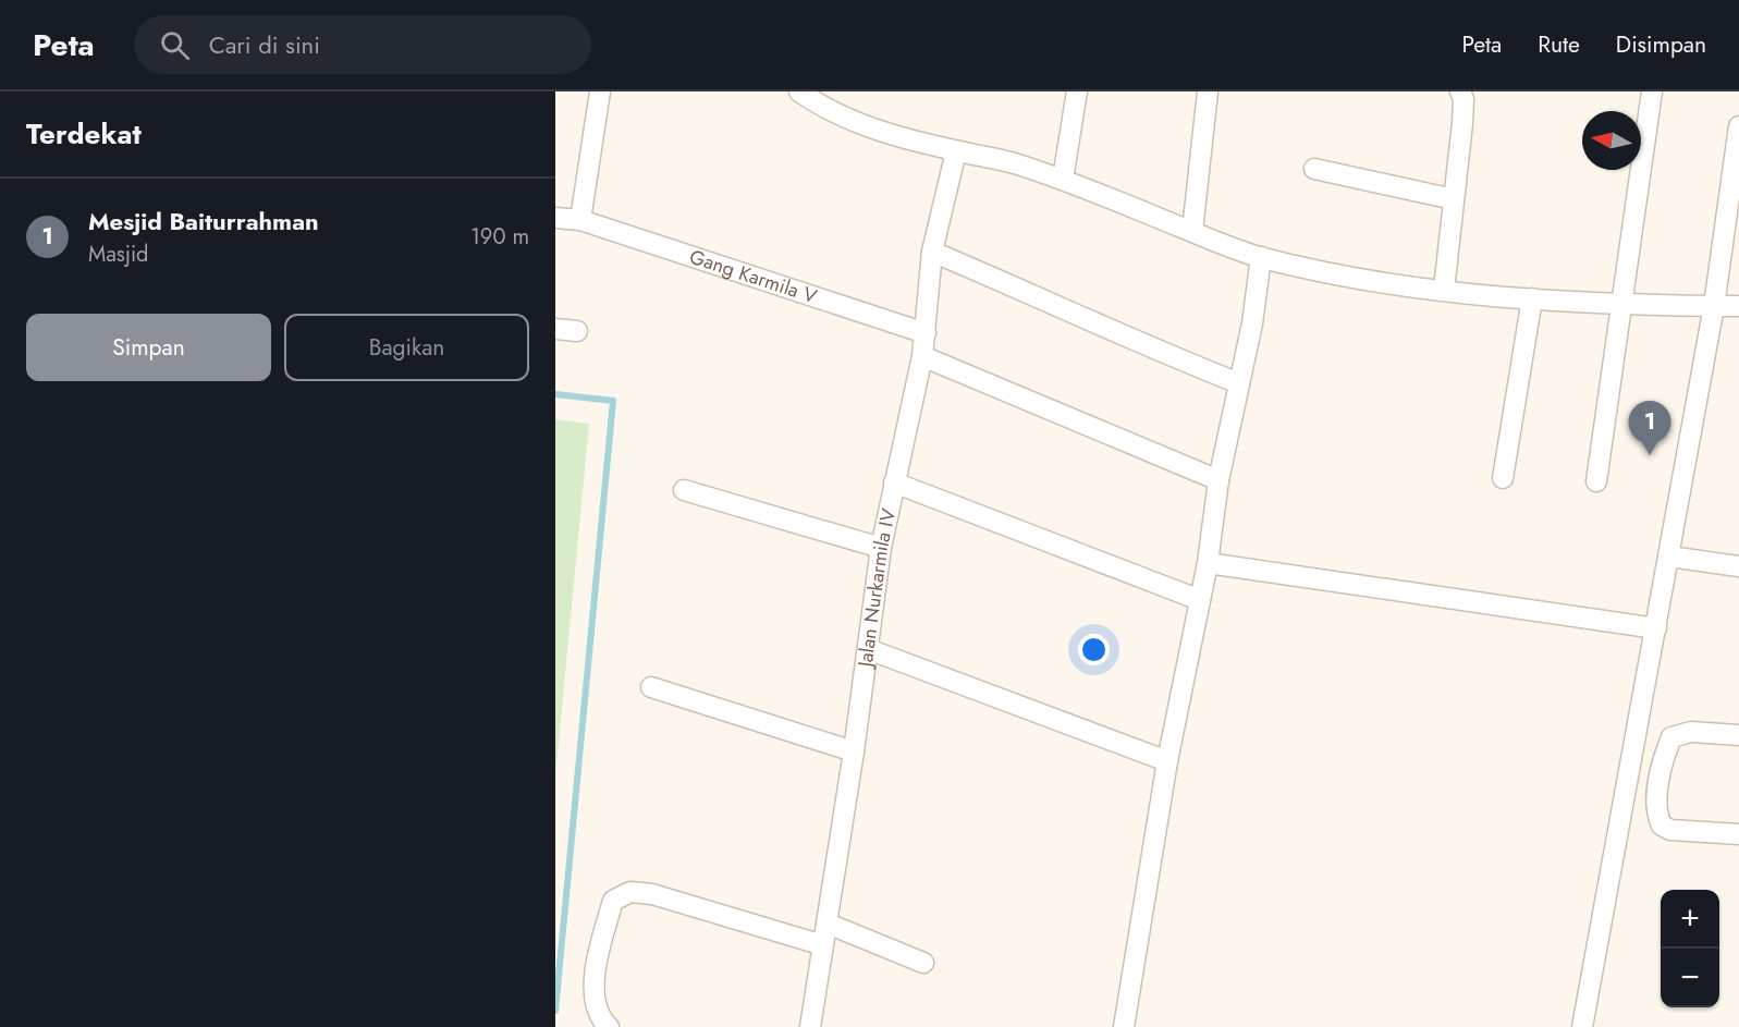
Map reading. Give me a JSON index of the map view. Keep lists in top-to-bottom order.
{
  "streets": {
    "street": ["Gang Karmila V", "Jalan Nurkarmila IV"]
  },
  "crossings": [
    ["Gang Karmila V", "Jalan Nurkarmila IV"]
  ],
  "north": "left",
  "page": {
    "header": "Peta",
    "search": "Cari di sini",
    "nav": ["Peta", "Rute", "Disimpan"],
    "heading": "Terdekat",
    "list": [
      {
        "mark": "1",
        "name": "Mesjid Baiturrahman",
        "note": "Masjid",
        "value": "190 m"
      }
    ],
    "buttons": ["Simpan", "Bagikan"],
    "pins": "1",
    "map_buttons": ["+", "−"]
  }
}
